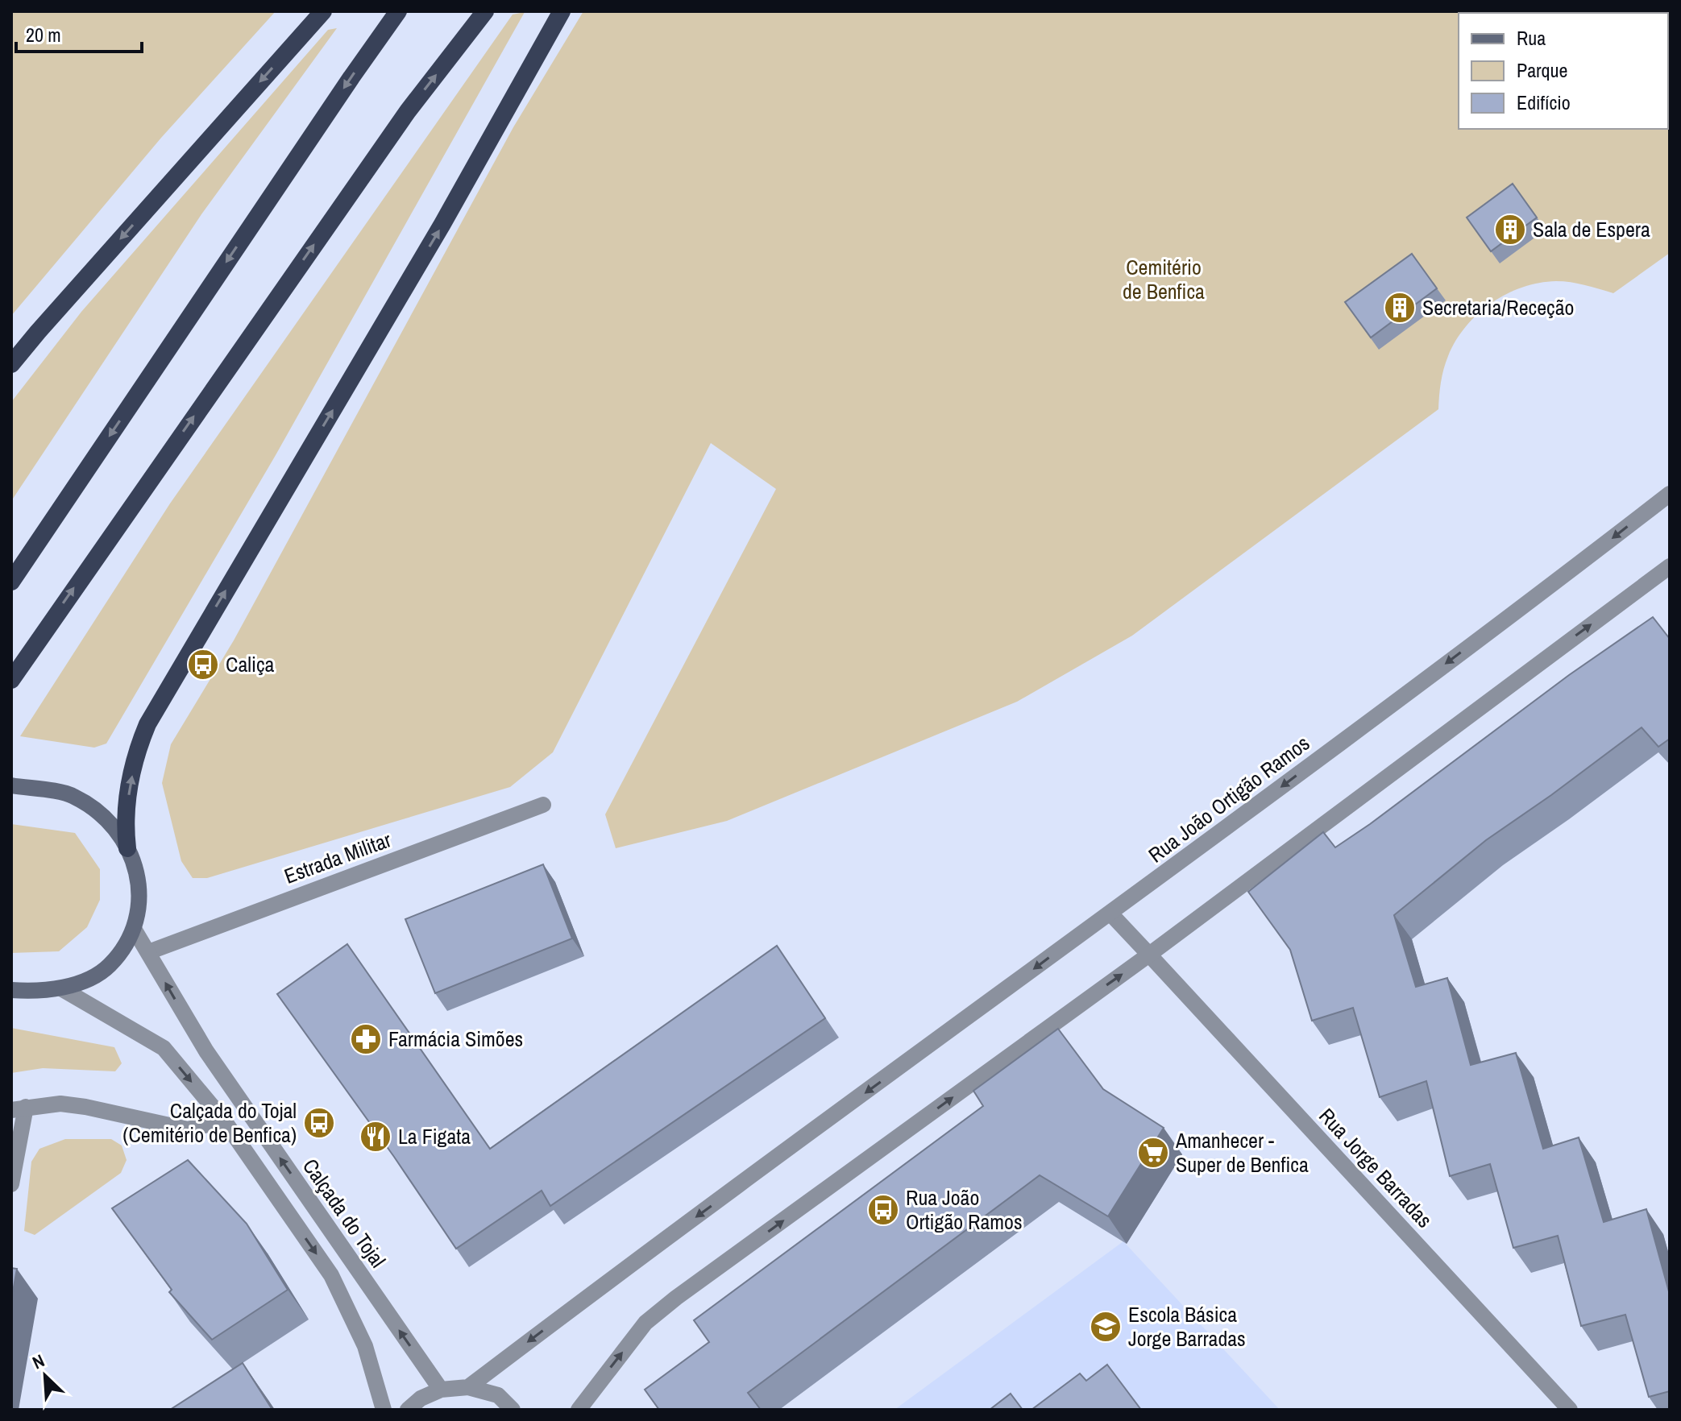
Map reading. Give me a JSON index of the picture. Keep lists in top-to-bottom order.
{
  "streets": {
    "street": [
      "Rua João Ortigão Ramos",
      "Estrada Militar",
      "Rua Jorge Barradas",
      "Calçada do Tojal"
    ]
  },
  "crossings": [
    ["Rua João Ortigão Ramos", "Rua Jorge Barradas"],
    ["Estrada Militar", "Calçada do Tojal"]
  ],
  "parks": ["Cemitério de Benfica"],
  "places": {
    "building": ["Sala de Espera", "Secretaria/Receção"],
    "bus stop": ["Caliça", "Calçada do Tojal (Cemitério de Benfica)", "Rua João Ortigão Ramos"],
    "pharmacy": ["Farmácia Simões"],
    "restaurant": ["La Figata"],
    "supermarket": ["Amanhecer - Super de Benfica"],
    "school or university": ["Escola Básica Jorge Barradas"]
  },
  "legend": ["Rua", "Parque", "Edifício"],
  "scale_bar": "20 m",
  "north": "top left"
}
